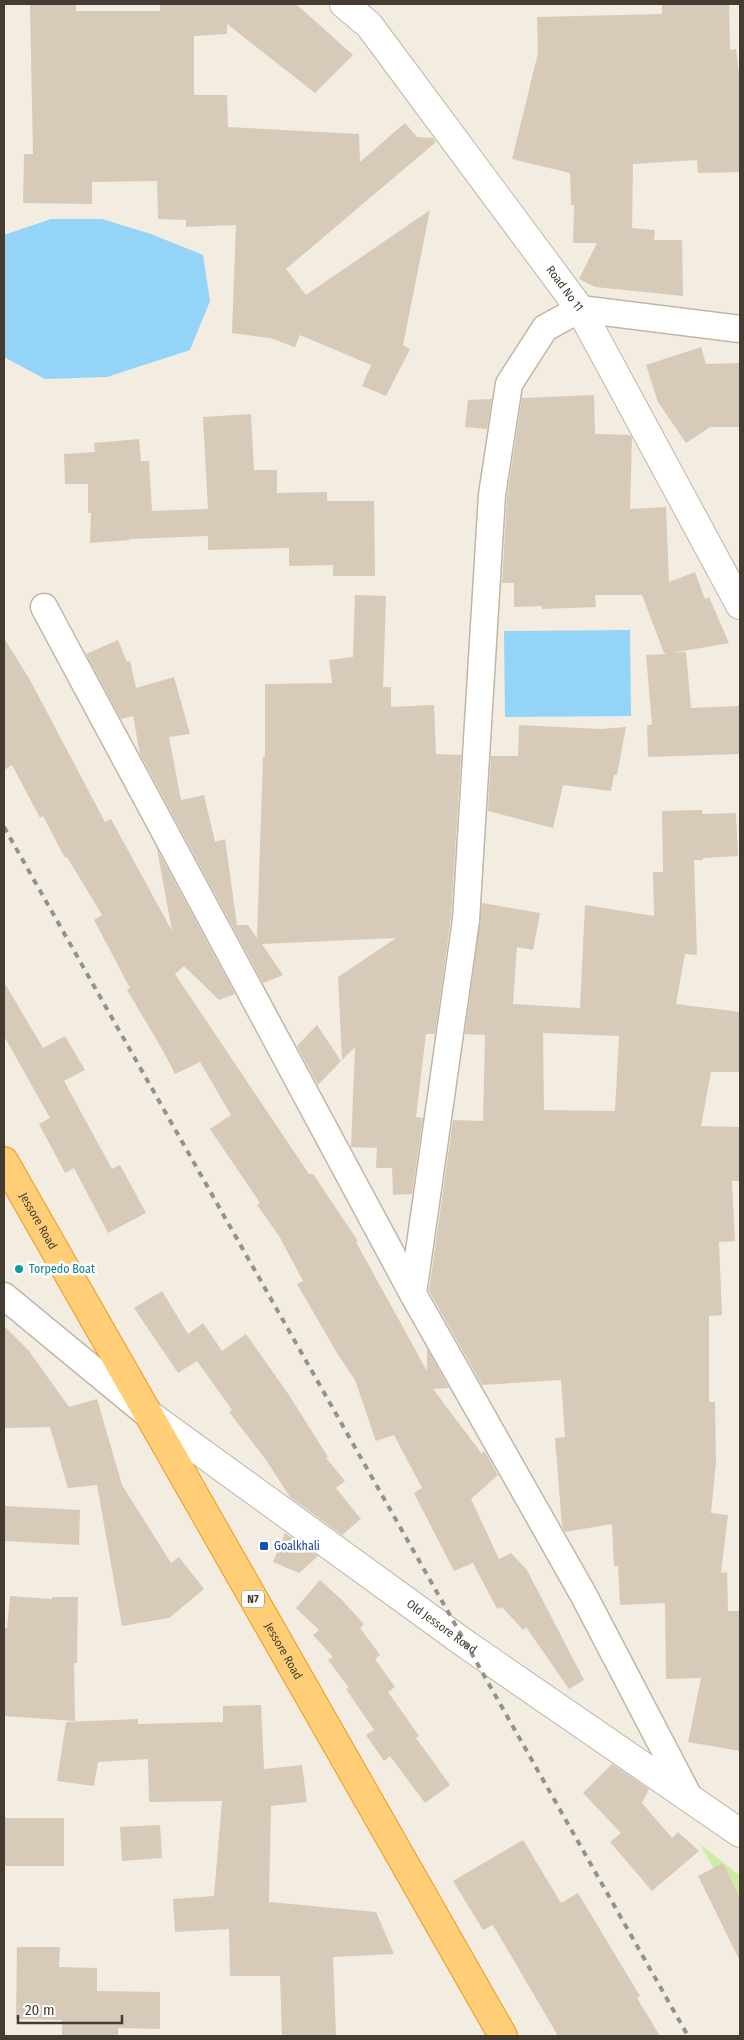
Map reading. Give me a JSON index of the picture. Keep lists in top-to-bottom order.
{
  "streets": {
    "highway": ["Jessore Road", "N7"],
    "street": ["Road No 11", "Old Jessore Road"]
  },
  "crossings": [
    ["Jessore Road", "Old Jessore Road"]
  ],
  "places": {
    "other": ["Torpedo Boat"],
    "transit": ["Goalkhali"]
  },
  "scale_bar": "20 m"
}
